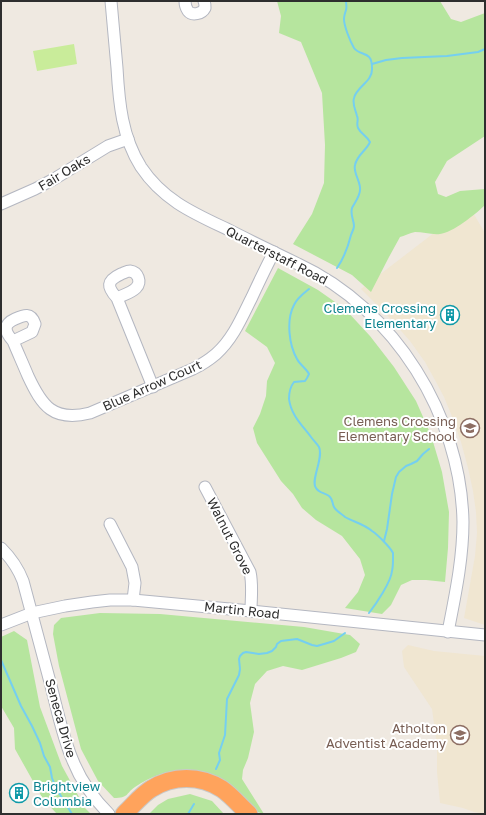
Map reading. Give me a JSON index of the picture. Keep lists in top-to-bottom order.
{
  "streets": {
    "street": [
      "Fair Oaks",
      "Quarterstaff Road",
      "Blue Arrow Court",
      "Walnut Grove",
      "Martin Road",
      "Seneca Drive"
    ]
  },
  "crossings": [
    ["Fair Oaks", "Quarterstaff Road"],
    ["Quarterstaff Road", "Blue Arrow Court"],
    ["Quarterstaff Road", "Martin Road"],
    ["Walnut Grove", "Martin Road"],
    ["Martin Road", "Seneca Drive"]
  ],
  "places": {
    "building": ["Clemens Crossing Elementary", "Brightview Columbia"],
    "school or university": ["Clemens Crossing Elementary School", "Atholton Adventist Academy"]
  }
}
